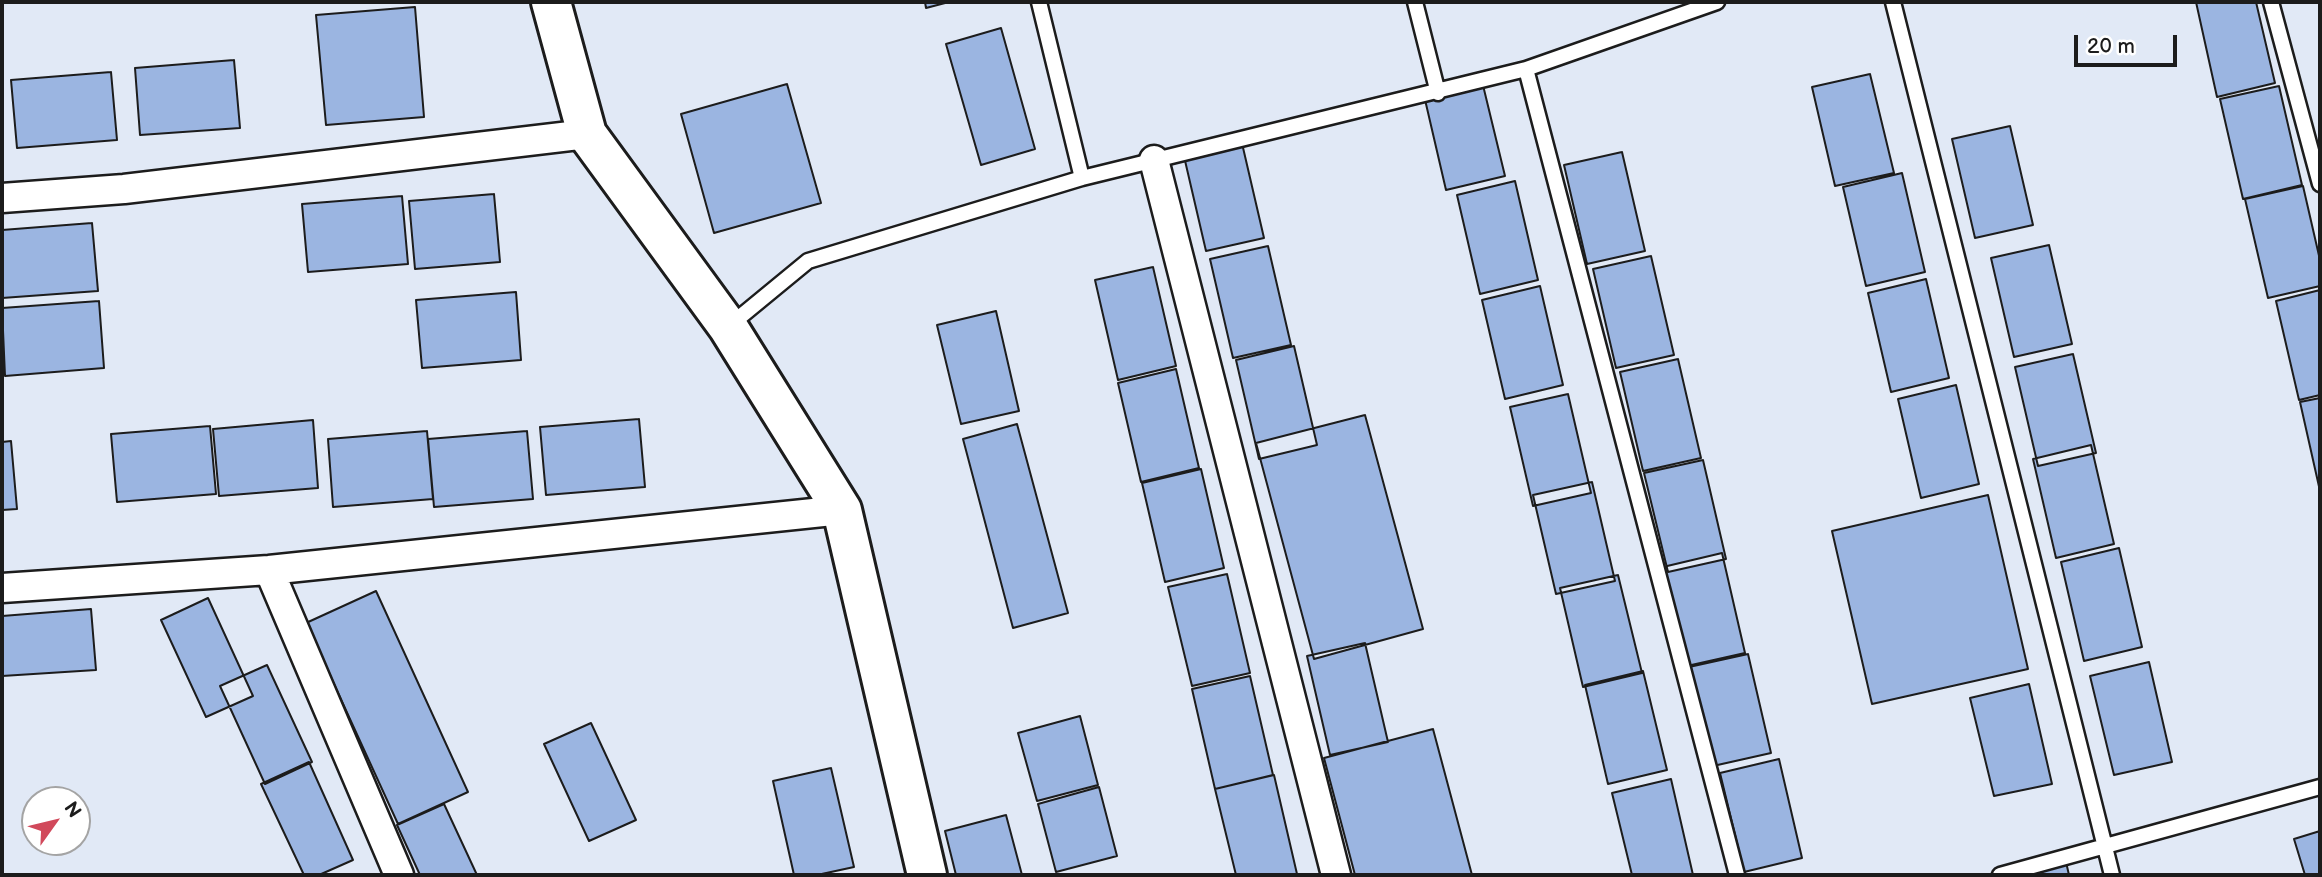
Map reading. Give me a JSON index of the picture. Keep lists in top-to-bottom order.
{
  "scale_bar": "20 m",
  "north": "top right"
}
